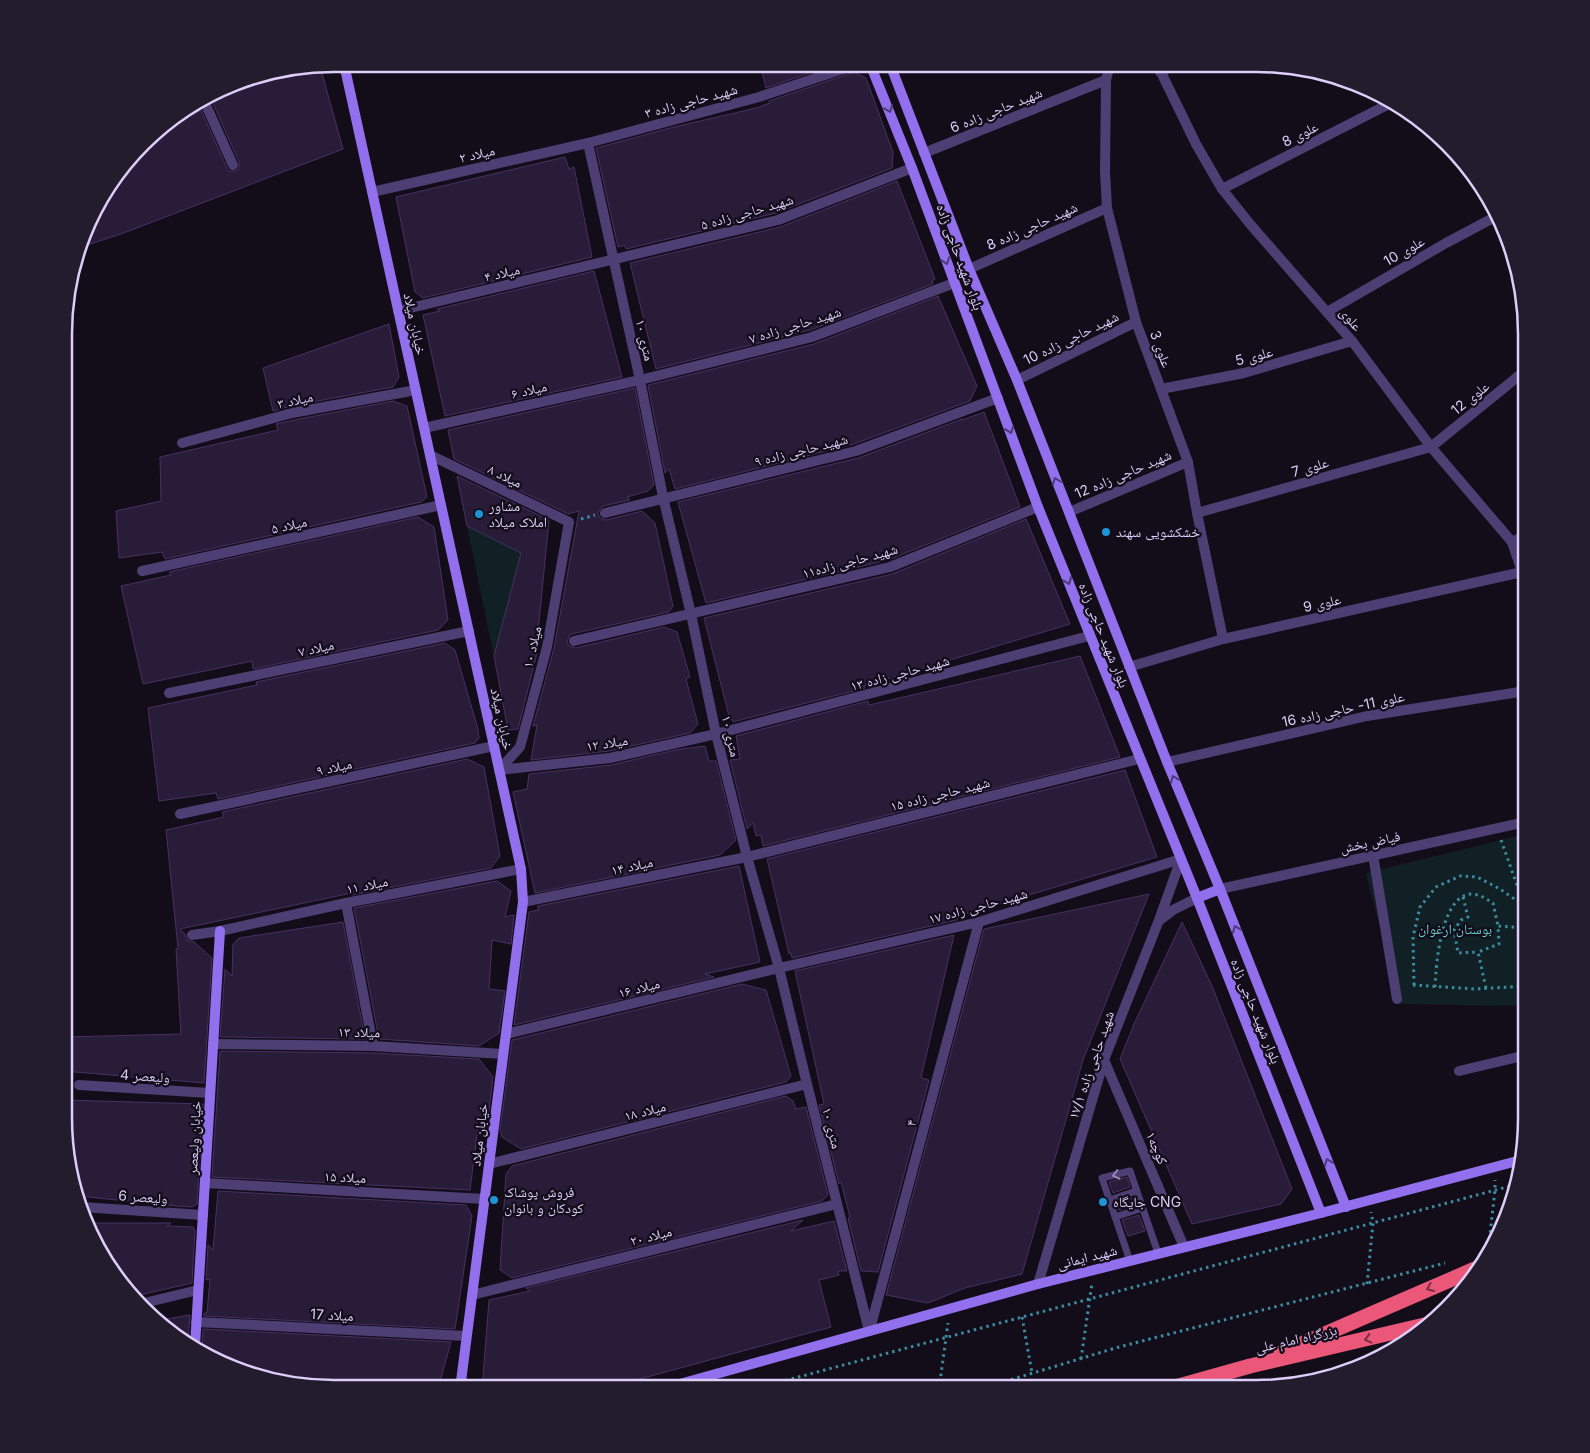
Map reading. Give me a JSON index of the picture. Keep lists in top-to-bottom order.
{
  "streets": {
    "highway": ["بزرگراه امام علی"],
    "street": [
      "شهید حاجی زاده ۳",
      "شهید حاجی زاده 6",
      "علوی 8",
      "میلاد ۲",
      "شهید حاجی زاده ۵",
      "شهید حاجی زاده 8",
      "علوی 10",
      "بلوار شهید حاجی زاده",
      "میلاد ۴",
      "علوی",
      "خیابان میلاد",
      "شهید حاجی زاده ۷",
      "شهید حاجی زاده 10",
      "۱۰ متری",
      "علوی 3",
      "علوی 5",
      "میلاد ۶",
      "علوی 12",
      "میلاد ۳",
      "شهید حاجی زاده ۹",
      "علوی 7",
      "شهید حاجی زاده 12",
      "میلاد ۸",
      "میلاد ۵",
      "شهید حاجی زاده۱۱",
      "علوی 9",
      "میلاد ۱۰",
      "میلاد ۷",
      "شهید حاجی زاده ۱۳",
      "علوی 11- حاجی زاده 16",
      "میلاد ۱۲",
      "میلاد ۹",
      "شهید حاجی زاده ۱۵",
      "فیاض بخش",
      "میلاد ۱۴",
      "میلاد ۱۱",
      "شهید حاجی زاده ۱۷",
      "میلاد ۱۶",
      "میلاد ۱۳",
      "شهید حاجی زاده ۱۷/۱",
      "ولیعصر 4",
      "میلاد ۱۸",
      "۴",
      "خیابان ولیعصر",
      "کوچه۱",
      "میلاد ۱۵",
      "ولیعصر 6",
      "میلاد ۲۰",
      "شهید ایمانی",
      "میلاد 17"
    ]
  },
  "crossings": [
    ["شهید حاجی زاده ۳", "میلاد ۲"],
    ["شهید حاجی زاده ۳", "۱۰ متری"],
    ["شهید حاجی زاده 6", "بلوار شهید حاجی زاده"],
    ["شهید حاجی زاده 6", "علوی 3"],
    ["علوی 8", "علوی"],
    ["میلاد ۲", "خیابان میلاد"],
    ["میلاد ۲", "۱۰ متری"],
    ["شهید حاجی زاده ۵", "بلوار شهید حاجی زاده"],
    ["شهید حاجی زاده ۵", "میلاد ۴"],
    ["شهید حاجی زاده ۵", "۱۰ متری"],
    ["شهید حاجی زاده 8", "بلوار شهید حاجی زاده"],
    ["شهید حاجی زاده 8", "علوی 3"],
    ["علوی 10", "علوی"],
    ["بلوار شهید حاجی زاده", "شهید حاجی زاده ۷"],
    ["بلوار شهید حاجی زاده", "شهید حاجی زاده 10"],
    ["بلوار شهید حاجی زاده", "شهید حاجی زاده ۹"],
    ["بلوار شهید حاجی زاده", "شهید حاجی زاده 12"],
    ["بلوار شهید حاجی زاده", "شهید حاجی زاده۱۱"],
    ["بلوار شهید حاجی زاده", "علوی 9"],
    ["بلوار شهید حاجی زاده", "شهید حاجی زاده ۱۳"],
    ["بلوار شهید حاجی زاده", "علوی 11- حاجی زاده 16"],
    ["بلوار شهید حاجی زاده", "شهید حاجی زاده ۱۵"],
    ["بلوار شهید حاجی زاده", "فیاض بخش"],
    ["بلوار شهید حاجی زاده", "شهید حاجی زاده ۱۷"],
    ["بلوار شهید حاجی زاده", "شهید حاجی زاده ۱۷/۱"],
    ["بلوار شهید حاجی زاده", "شهید ایمانی"],
    ["میلاد ۴", "خیابان میلاد"],
    ["میلاد ۴", "۱۰ متری"],
    ["علوی", "علوی 5"],
    ["علوی", "علوی 12"],
    ["علوی", "علوی 7"],
    ["خیابان میلاد", "میلاد ۶"],
    ["خیابان میلاد", "میلاد ۳"],
    ["خیابان میلاد", "میلاد ۸"],
    ["خیابان میلاد", "میلاد ۵"],
    ["خیابان میلاد", "میلاد ۱۰"],
    ["خیابان میلاد", "میلاد ۷"],
    ["خیابان میلاد", "میلاد ۱۲"],
    ["خیابان میلاد", "میلاد ۹"],
    ["خیابان میلاد", "میلاد ۱۴"],
    ["خیابان میلاد", "میلاد ۱۱"],
    ["خیابان میلاد", "میلاد ۱۶"],
    ["خیابان میلاد", "میلاد ۱۳"],
    ["خیابان میلاد", "میلاد ۱۸"],
    ["خیابان میلاد", "میلاد ۱۵"],
    ["خیابان میلاد", "میلاد ۲۰"],
    ["خیابان میلاد", "میلاد 17"],
    ["شهید حاجی زاده ۷", "۱۰ متری"],
    ["شهید حاجی زاده ۷", "میلاد ۶"],
    ["شهید حاجی زاده 10", "علوی 3"],
    ["۱۰ متری", "میلاد ۶"],
    ["۱۰ متری", "شهید حاجی زاده ۹"],
    ["۱۰ متری", "شهید حاجی زاده۱۱"],
    ["۱۰ متری", "شهید حاجی زاده ۱۳"],
    ["۱۰ متری", "میلاد ۱۲"],
    ["۱۰ متری", "شهید حاجی زاده ۱۵"],
    ["۱۰ متری", "میلاد ۱۴"],
    ["۱۰ متری", "شهید حاجی زاده ۱۷"],
    ["۱۰ متری", "میلاد ۱۶"],
    ["۱۰ متری", "میلاد ۱۸"],
    ["۱۰ متری", "۴"],
    ["۱۰ متری", "میلاد ۲۰"],
    ["۱۰ متری", "شهید ایمانی"],
    ["علوی 3", "علوی 5"],
    ["علوی 3", "علوی 7"],
    ["علوی 3", "شهید حاجی زاده 12"],
    ["علوی 3", "علوی 9"],
    ["علوی 12", "علوی 7"],
    ["میلاد ۸", "میلاد ۱۰"],
    ["میلاد ۱۰", "میلاد ۱۲"],
    ["شهید حاجی زاده ۱۳", "میلاد ۱۲"],
    ["شهید حاجی زاده ۱۵", "میلاد ۱۴"],
    ["میلاد ۱۱", "خیابان ولیعصر"],
    ["شهید حاجی زاده ۱۷", "میلاد ۱۶"],
    ["شهید حاجی زاده ۱۷", "شهید حاجی زاده ۱۷/۱"],
    ["شهید حاجی زاده ۱۷", "۴"],
    ["میلاد ۱۳", "خیابان ولیعصر"],
    ["شهید حاجی زاده ۱۷/۱", "کوچه۱"],
    ["شهید حاجی زاده ۱۷/۱", "شهید ایمانی"],
    ["ولیعصر 4", "خیابان ولیعصر"],
    ["۴", "شهید ایمانی"],
    ["خیابان ولیعصر", "میلاد ۱۵"],
    ["خیابان ولیعصر", "ولیعصر 6"],
    ["خیابان ولیعصر", "میلاد 17"],
    ["کوچه۱", "شهید ایمانی"]
  ],
  "parks": ["بوستان ارغوان"],
  "places": [
    "مشاور املاک میلاد",
    "خشکشویی سهند",
    "فروش پوشاک کودکان و بانوان",
    "جایگاه CNG"
  ]
}
